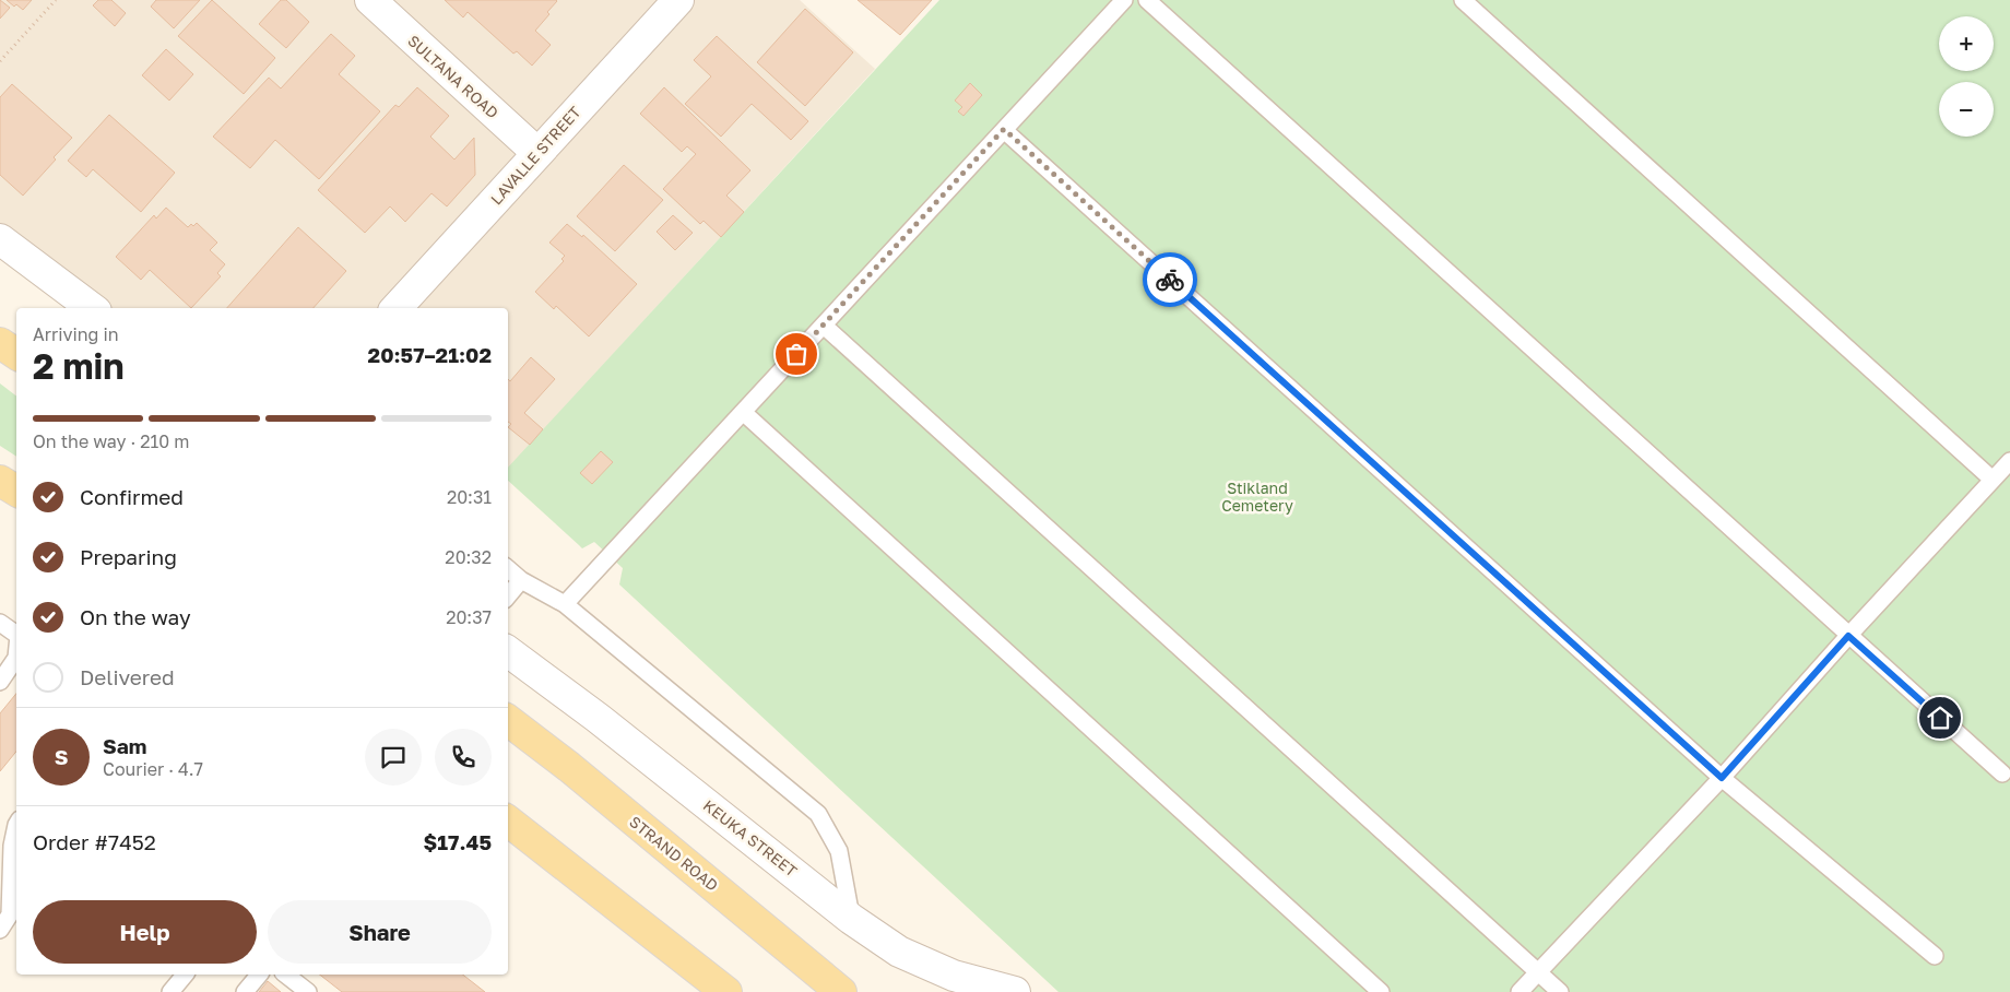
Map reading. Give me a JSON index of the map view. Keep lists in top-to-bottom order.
{
  "streets": {
    "main road": ["STRAND ROAD"],
    "street": ["SULTANA ROAD", "LAVALLE STREET", "KEUKA STREET"]
  },
  "crossings": [
    ["SULTANA ROAD", "LAVALLE STREET"]
  ],
  "parks": ["Stikland Cemetery"],
  "page": {
    "map_buttons": ["+", "−"],
    "heading": ["2 min", "Arriving in", "20:57–21:02"],
    "panel": [
      "Sam",
      "Courier · 4.7",
      "Order #7452",
      "$17.45"
    ],
    "bar": "On the way · 210 m",
    "list": [
      ["Confirmed", "20:31"],
      ["Preparing", "20:32"],
      ["On the way", "20:37"],
      "Delivered"
    ],
    "round": "S",
    "buttons": ["Help", "Share"]
  }
}
